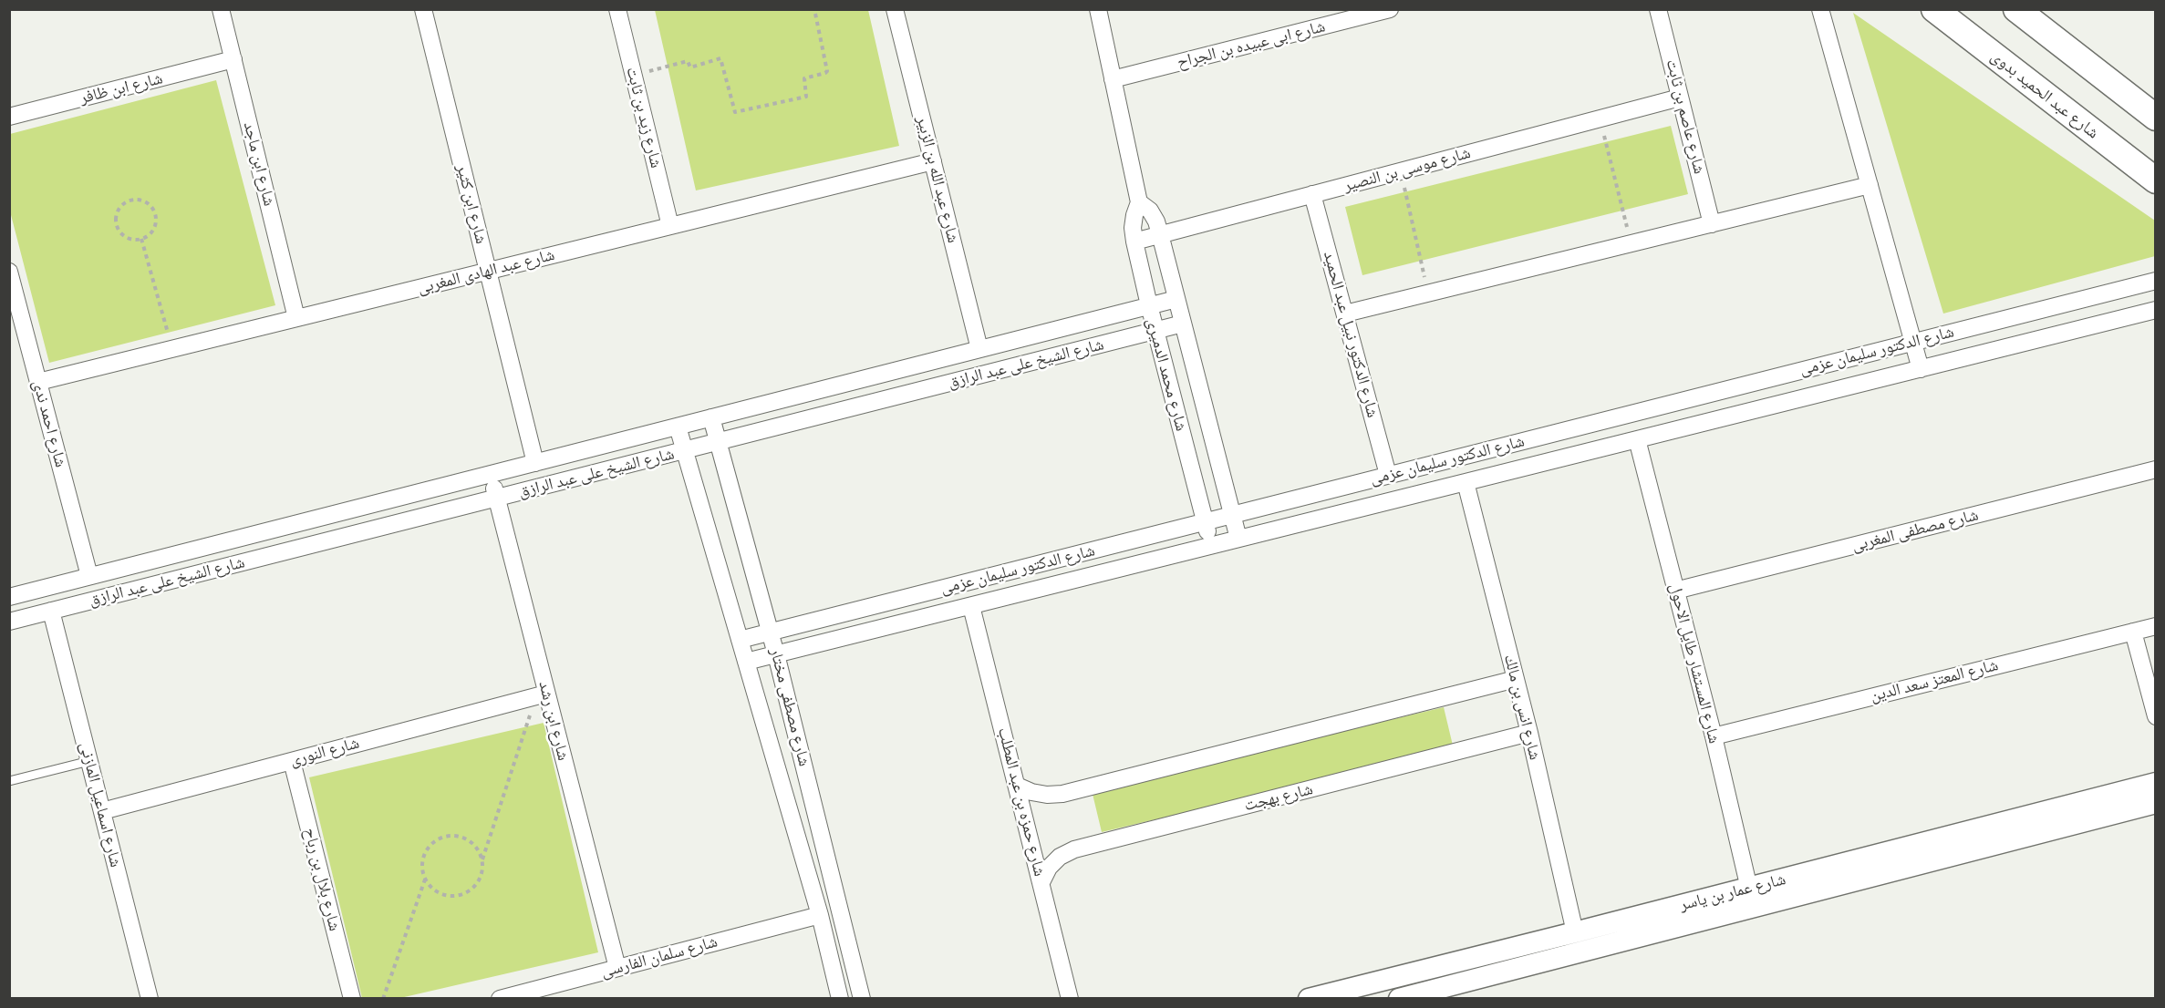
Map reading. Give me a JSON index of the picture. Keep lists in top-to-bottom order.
{
  "streets": {
    "main road": ["شارع عبد الحميد بدوى"],
    "street": [
      "شارع ابى عبيده بن الجراح",
      "شارع ابن ظافر",
      "شارع عاصم بن ثابت",
      "شارع زيد بن ثابت",
      "شارع ابن ماجد",
      "شارع موسى بن النصير",
      "شارع عبد الله بن الزبير",
      "شارع ابن كثير",
      "شارع عبد الهادى المغربى",
      "شارع الدكتور نبيل عبد الحميد",
      "شارع الدكتور سليمان عزمى",
      "شارع الشيخ على عبد الرازق",
      "شارع محمد الدميرى",
      "شارع احمد ندى",
      "شارع مصطفى المغربى",
      "شارع المستشار طايل الاحول",
      "شارع المعتز سعد الدين",
      "شارع مصطفى مختار",
      "شارع انس بن مالك",
      "شارع ابن رشد",
      "شارع النورى",
      "شارع بهجت",
      "شارع حمزه بن عبد المطلب",
      "شارع اسماعيل المازنى",
      "شارع بلال بن رباح",
      "شارع عمار بن ياسر",
      "شارع سلمان الفارسى"
    ]
  },
  "crossings": [
    ["شارع ابى عبيده بن الجراح", "شارع محمد الدميرى"],
    ["شارع ابن ظافر", "شارع ابن ماجد"],
    ["شارع عاصم بن ثابت", "شارع موسى بن النصير"],
    ["شارع زيد بن ثابت", "شارع عبد الهادى المغربى"],
    ["شارع ابن ماجد", "شارع عبد الهادى المغربى"],
    ["شارع موسى بن النصير", "شارع الدكتور نبيل عبد الحميد"],
    ["شارع موسى بن النصير", "شارع محمد الدميرى"],
    ["شارع عبد الله بن الزبير", "شارع عبد الهادى المغربى"],
    ["شارع عبد الله بن الزبير", "شارع الشيخ على عبد الرازق"],
    ["شارع ابن كثير", "شارع عبد الهادى المغربى"],
    ["شارع ابن كثير", "شارع الشيخ على عبد الرازق"],
    ["شارع عبد الهادى المغربى", "شارع احمد ندى"],
    ["شارع الدكتور نبيل عبد الحميد", "شارع الدكتور سليمان عزمى"],
    ["شارع الدكتور سليمان عزمى", "شارع محمد الدميرى"],
    ["شارع الدكتور سليمان عزمى", "شارع المستشار طايل الاحول"],
    ["شارع الدكتور سليمان عزمى", "شارع مصطفى مختار"],
    ["شارع الدكتور سليمان عزمى", "شارع انس بن مالك"],
    ["شارع الدكتور سليمان عزمى", "شارع حمزه بن عبد المطلب"],
    ["شارع الشيخ على عبد الرازق", "شارع محمد الدميرى"],
    ["شارع الشيخ على عبد الرازق", "شارع احمد ندى"],
    ["شارع الشيخ على عبد الرازق", "شارع مصطفى مختار"],
    ["شارع الشيخ على عبد الرازق", "شارع ابن رشد"],
    ["شارع الشيخ على عبد الرازق", "شارع اسماعيل المازنى"],
    ["شارع مصطفى المغربى", "شارع المستشار طايل الاحول"],
    ["شارع المستشار طايل الاحول", "شارع المعتز سعد الدين"],
    ["شارع المستشار طايل الاحول", "شارع عمار بن ياسر"],
    ["شارع مصطفى مختار", "شارع سلمان الفارسى"],
    ["شارع انس بن مالك", "شارع بهجت"],
    ["شارع انس بن مالك", "شارع عمار بن ياسر"],
    ["شارع ابن رشد", "شارع النورى"],
    ["شارع ابن رشد", "شارع سلمان الفارسى"],
    ["شارع النورى", "شارع اسماعيل المازنى"],
    ["شارع النورى", "شارع بلال بن رباح"],
    ["شارع بهجت", "شارع حمزه بن عبد المطلب"]
  ]
}
